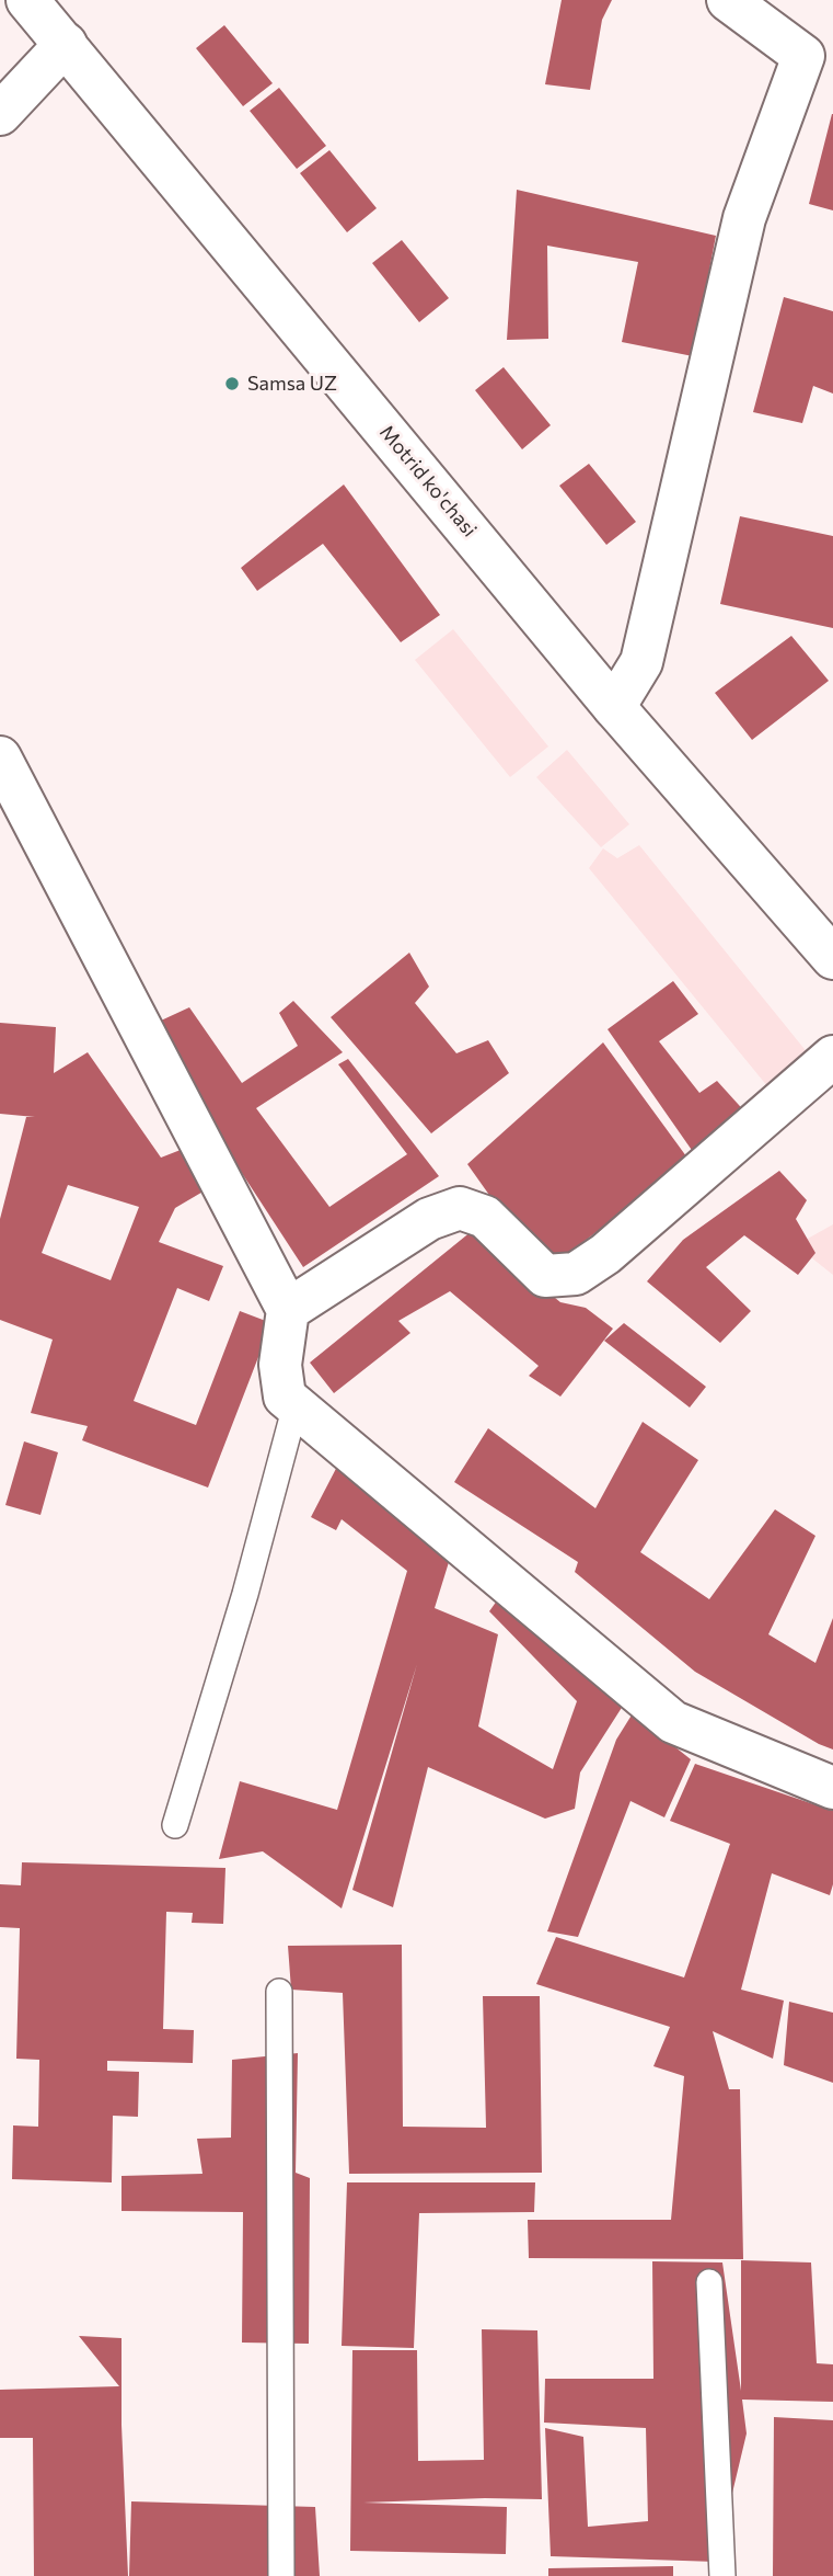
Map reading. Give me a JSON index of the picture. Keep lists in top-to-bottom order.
{
  "streets": {
    "street": ["Motrid ko'chasi"]
  },
  "places": ["Samsa UZ"]
}
